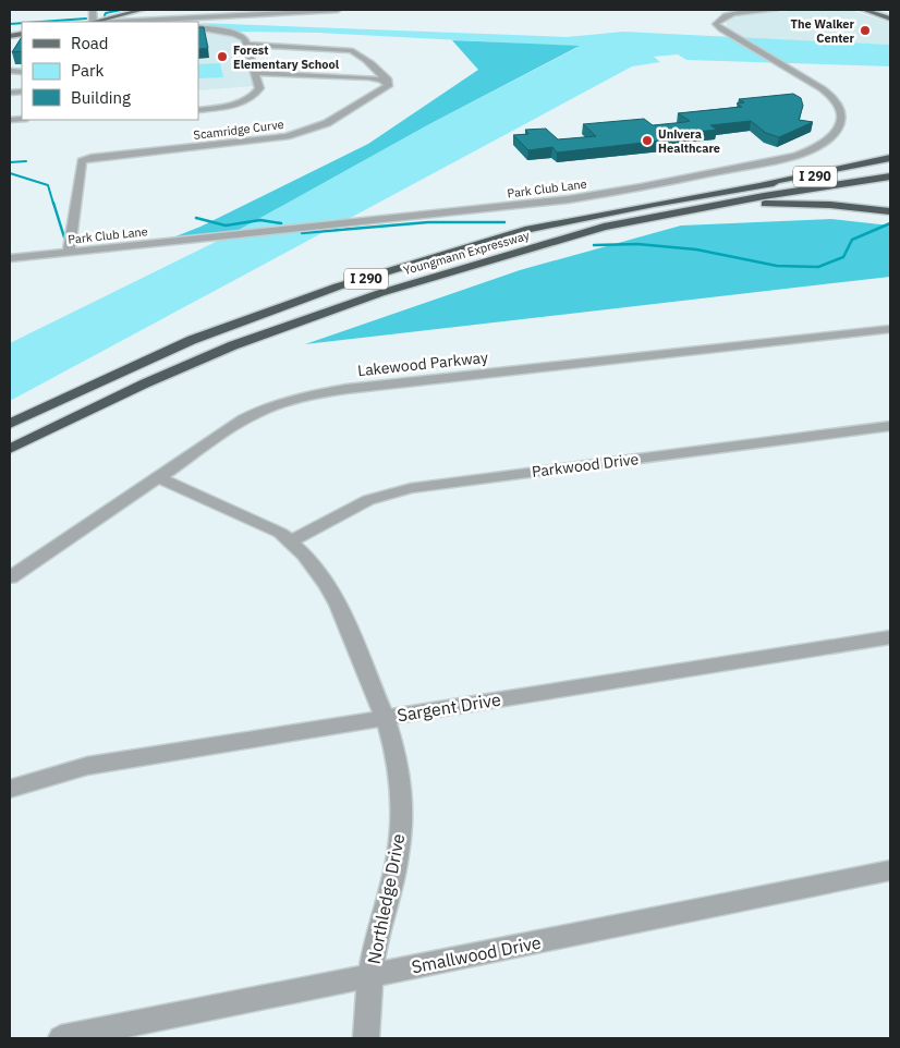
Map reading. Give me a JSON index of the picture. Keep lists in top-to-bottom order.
{
  "streets": {
    "highway": ["I 290", "Youngmann Expressway"],
    "street": [
      "Scamridge Curve",
      "Park Club Lane",
      "Lakewood Parkway",
      "Parkwood Drive",
      "Sargent Drive",
      "Northledge Drive",
      "Smallwood Drive"
    ]
  },
  "crossings": [
    ["Scamridge Curve", "Park Club Lane"],
    ["Lakewood Parkway", "Northledge Drive"],
    ["Parkwood Drive", "Northledge Drive"],
    ["Sargent Drive", "Northledge Drive"],
    ["Northledge Drive", "Smallwood Drive"]
  ],
  "places": ["The Walker Center", "Forest Elementary School", "Univera Healthcare"],
  "legend": ["Road", "Park", "Building"]
}
